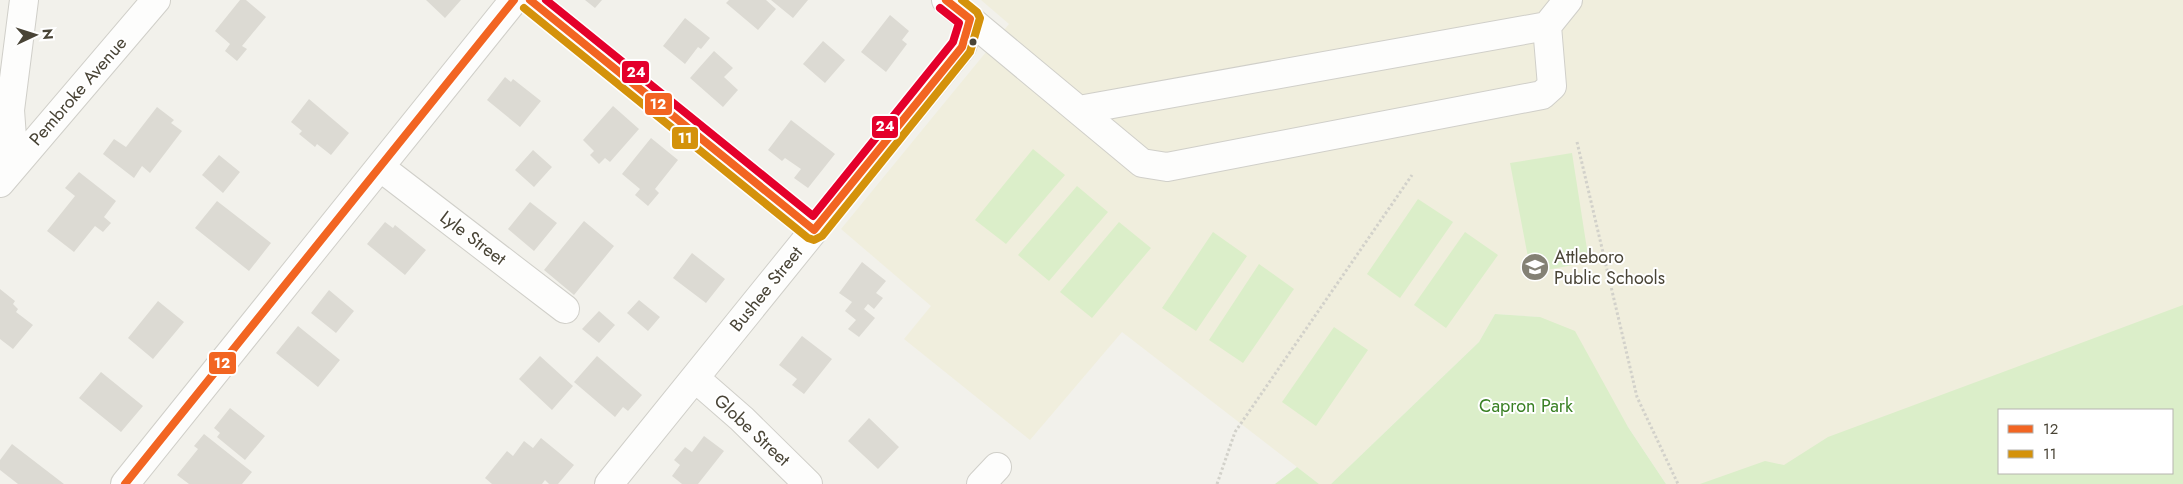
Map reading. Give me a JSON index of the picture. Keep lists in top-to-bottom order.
{
  "streets": {
    "street": [
      "Pembroke Avenue",
      "Lyle Street",
      "Bushee Street",
      "Globe Street"
    ]
  },
  "crossings": [
    ["Bushee Street", "Globe Street"]
  ],
  "parks": ["Capron Park"],
  "places": {
    "school or university": ["Attleboro Public Schools"]
  },
  "lines": ["transit line 12", "transit line 11", "transit line 24"],
  "legend": ["12", "11"],
  "north": "right"
}
